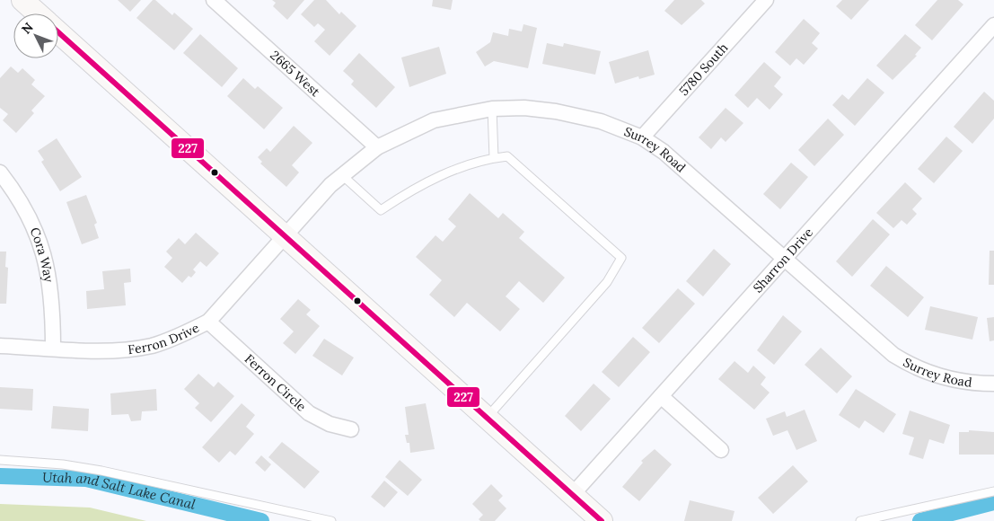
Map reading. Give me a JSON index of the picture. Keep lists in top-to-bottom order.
{
  "streets": {
    "street": [
      "5780 South",
      "2665 West",
      "Surrey Road",
      "Cora Way",
      "Sharron Drive",
      "Ferron Drive",
      "Ferron Circle"
    ]
  },
  "crossings": [
    ["5780 South", "Surrey Road"],
    ["2665 West", "Surrey Road"],
    ["Surrey Road", "Sharron Drive"],
    ["Surrey Road", "Ferron Drive"],
    ["Cora Way", "Ferron Drive"],
    ["Ferron Drive", "Ferron Circle"]
  ],
  "water": ["Utah and Salt Lake Canal"],
  "lines": ["transit line 227"],
  "north": "top left"
}
